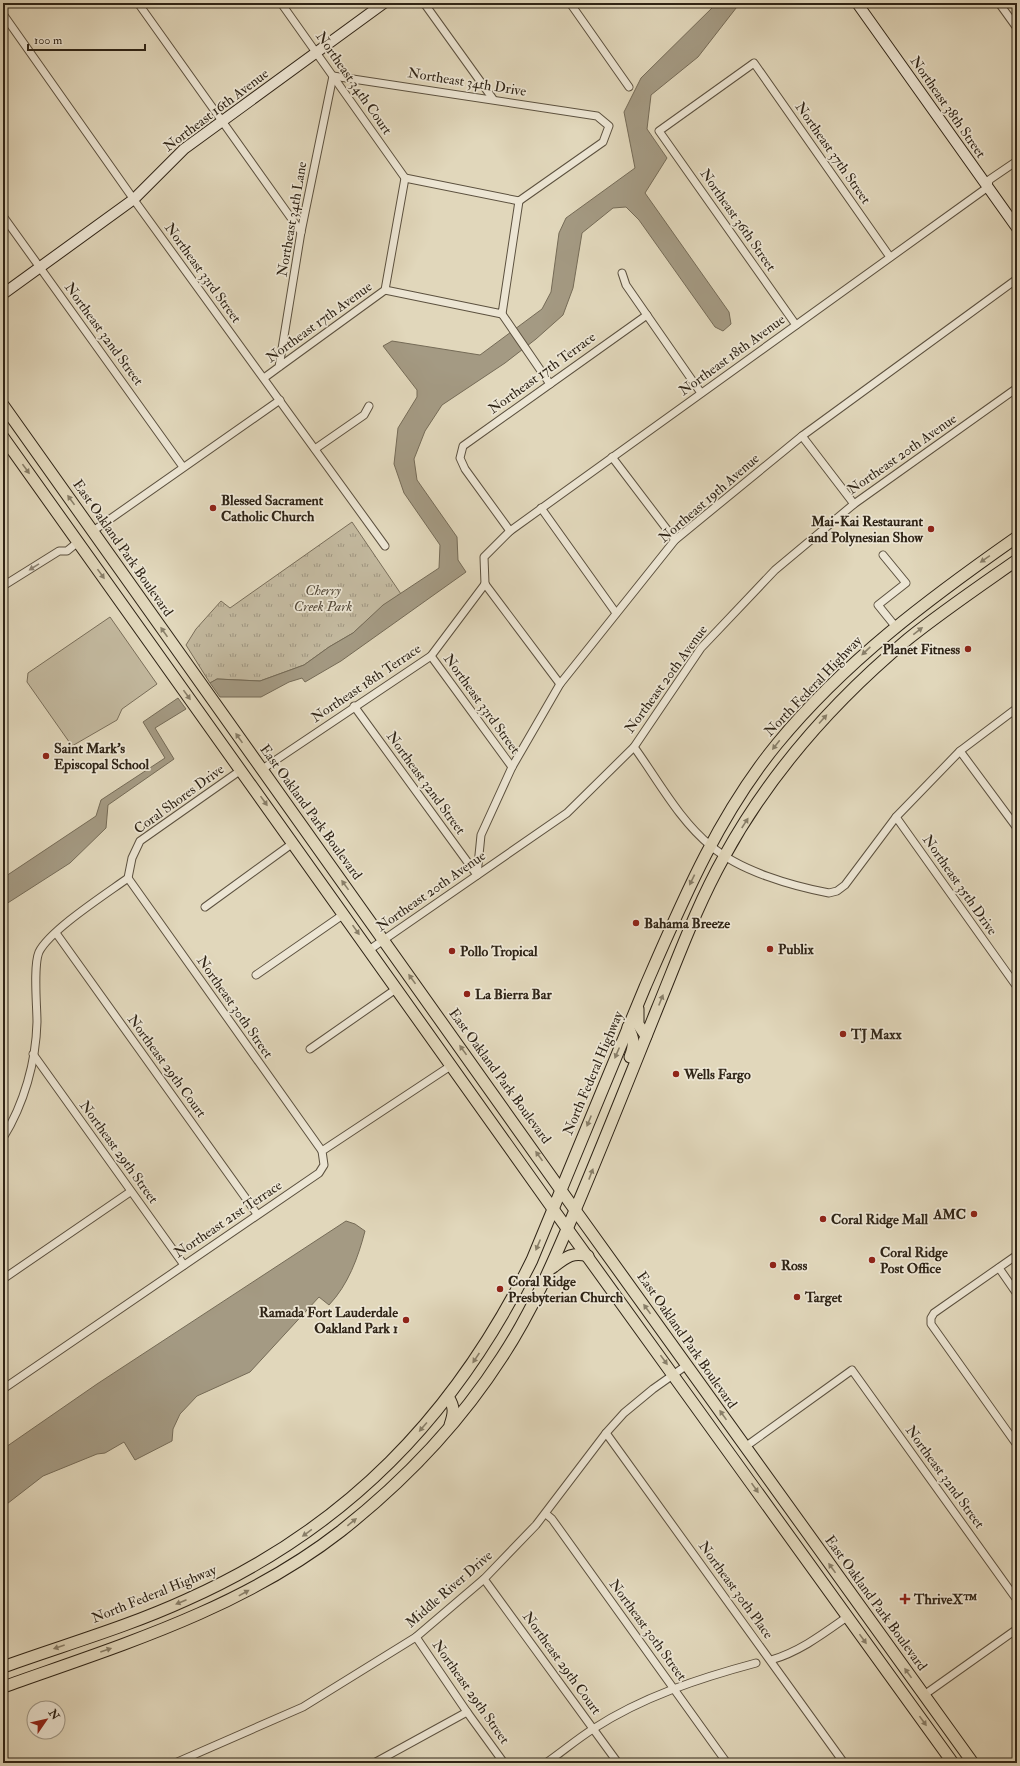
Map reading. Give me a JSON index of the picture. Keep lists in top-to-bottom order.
{
  "streets": {
    "main road": ["East Oakland Park Boulevard", "North Federal Highway"],
    "street": [
      "Northeast 34th Drive",
      "Northeast 34th Court",
      "Northeast 38th Street",
      "Northeast 16th Avenue",
      "Northeast 37th Street",
      "Northeast 34th Lane",
      "Northeast 36th Street",
      "Northeast 33rd Street",
      "Northeast 17th Avenue",
      "Northeast 32nd Street",
      "Northeast 18th Avenue",
      "Northeast 17th Terrace",
      "Northeast 20th Avenue",
      "Northeast 19th Avenue",
      "Northeast 18th Terrace",
      "Coral Shores Drive",
      "Northeast 35th Drive",
      "Northeast 30th Street",
      "Northeast 29th Court",
      "Northeast 29th Street",
      "Northeast 21st Terrace",
      "Middle River Drive",
      "Northeast 30th Place"
    ]
  },
  "crossings": [
    ["Northeast 34th Drive", "Northeast 34th Court"],
    ["Northeast 34th Drive", "Northeast 34th Lane"],
    ["Northeast 34th Court", "Northeast 16th Avenue"],
    ["Northeast 34th Court", "Northeast 34th Lane"],
    ["Northeast 34th Court", "Northeast 17th Avenue"],
    ["Northeast 38th Street", "Northeast 18th Avenue"],
    ["Northeast 16th Avenue", "Northeast 33rd Street"],
    ["Northeast 16th Avenue", "Northeast 32nd Street"],
    ["Northeast 37th Street", "Northeast 36th Street"],
    ["Northeast 37th Street", "Northeast 18th Avenue"],
    ["Northeast 34th Lane", "Northeast 17th Avenue"],
    ["Northeast 36th Street", "Northeast 18th Avenue"],
    ["Northeast 33rd Street", "Northeast 17th Avenue"],
    ["Northeast 33rd Street", "Northeast 19th Avenue"],
    ["Northeast 33rd Street", "Northeast 18th Terrace"],
    ["Northeast 32nd Street", "Northeast 20th Avenue"],
    ["Northeast 32nd Street", "Northeast 19th Avenue"],
    ["Northeast 32nd Street", "East Oakland Park Boulevard"],
    ["Northeast 32nd Street", "Northeast 18th Terrace"],
    ["Northeast 18th Avenue", "Northeast 17th Terrace"],
    ["Northeast 18th Avenue", "Northeast 18th Terrace"],
    ["Northeast 20th Avenue", "Northeast 19th Avenue"],
    ["Northeast 20th Avenue", "East Oakland Park Boulevard"],
    ["East Oakland Park Boulevard", "Northeast 18th Terrace"],
    ["East Oakland Park Boulevard", "North Federal Highway"],
    ["East Oakland Park Boulevard", "Middle River Drive"],
    ["Coral Shores Drive", "Northeast 30th Street"],
    ["Northeast 30th Street", "Northeast 21st Terrace"],
    ["Northeast 30th Street", "Middle River Drive"],
    ["Northeast 29th Court", "Northeast 21st Terrace"],
    ["Northeast 29th Court", "Middle River Drive"],
    ["Northeast 29th Street", "Northeast 21st Terrace"],
    ["Northeast 29th Street", "Middle River Drive"],
    ["Middle River Drive", "Northeast 30th Place"]
  ],
  "parks": ["Cherry Creek Park"],
  "places": {
    "other": [
      "Blessed Sacrament Catholic Church",
      "Mai-Kai Restaurant and Polynesian Show",
      "Planet Fitness",
      "Saint Mark's Episcopal School",
      "Bahama Breeze",
      "Publix",
      "Pollo Tropical",
      "La Bierra Bar",
      "TJ Maxx",
      "Wells Fargo",
      "AMC",
      "Coral Ridge Mall",
      "Coral Ridge Post Office",
      "Ross",
      "Coral Ridge Presbyterian Church",
      "Target",
      "Ramada Fort Lauderdale Oakland Park 1"
    ],
    "health": ["ThriveX™"]
  },
  "scale_bar": "100 m",
  "north": "top right"
}
